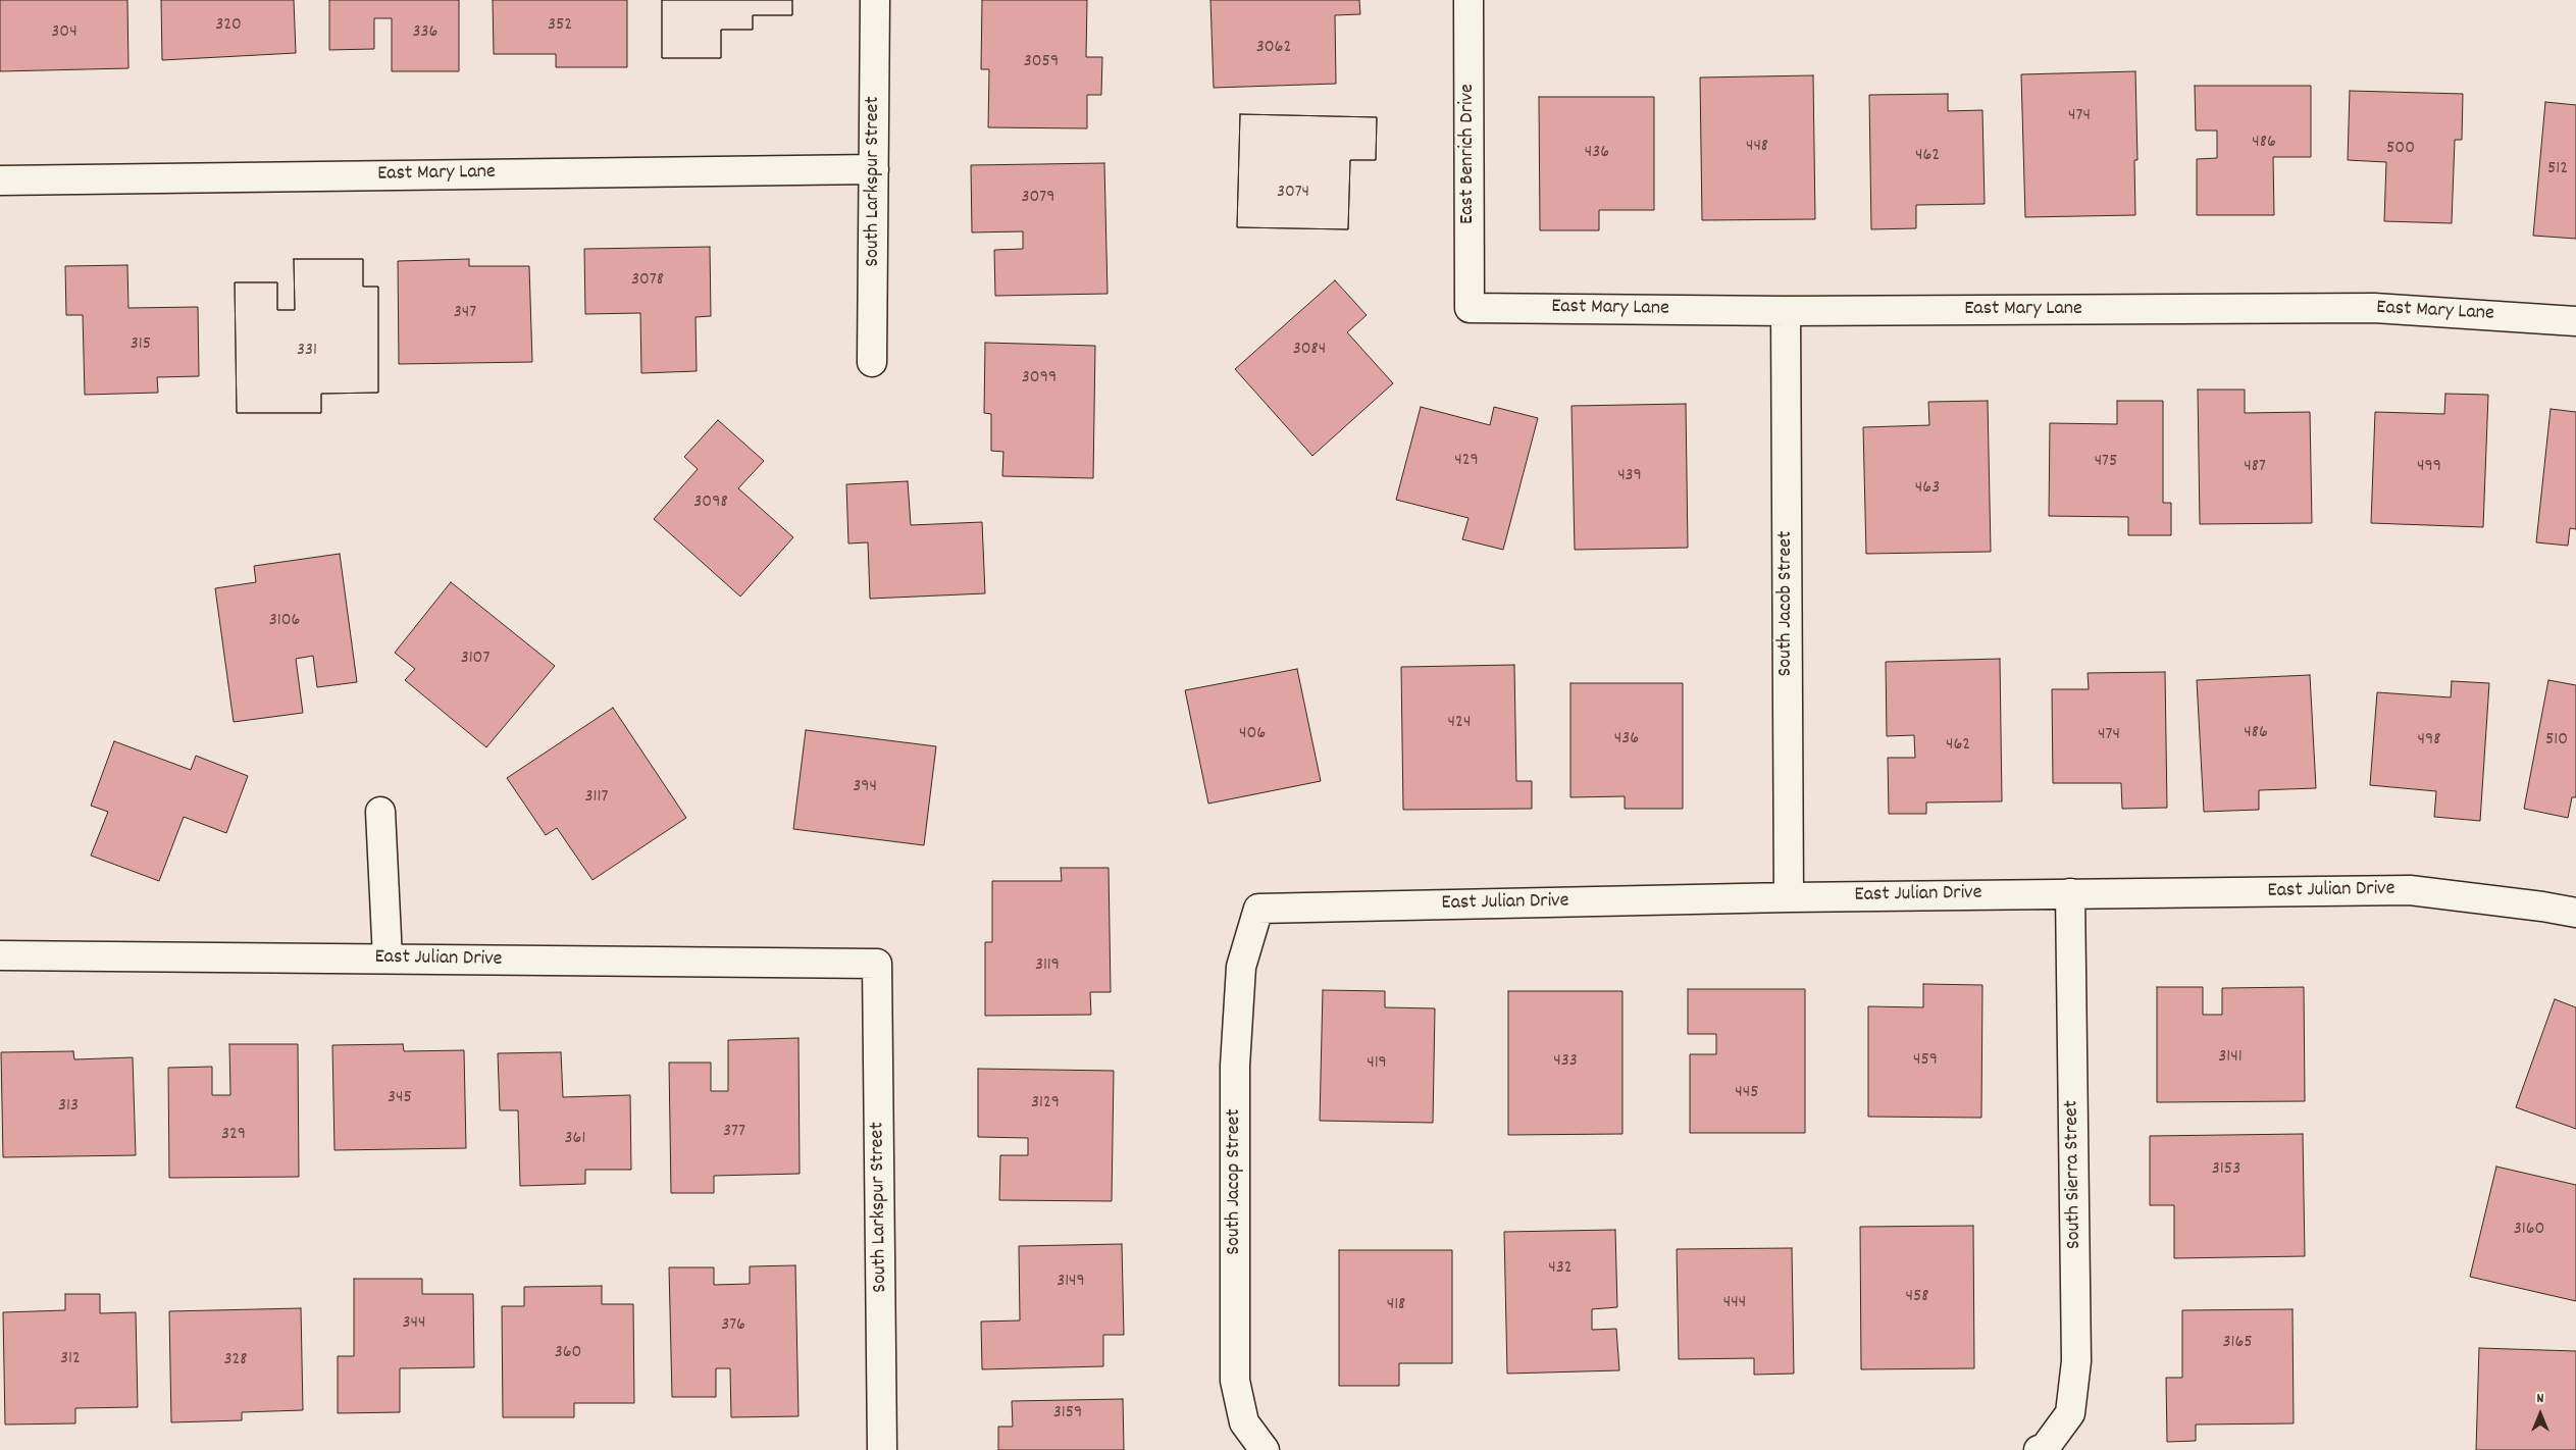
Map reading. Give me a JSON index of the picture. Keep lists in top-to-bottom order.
{
  "streets": {
    "street": [
      "East Benrich Drive",
      "East Mary Lane",
      "South Larkspur Street",
      "South Jacob Street",
      "East Julian Drive",
      "South Sierra Street",
      "South Jacop Street"
    ]
  },
  "crossings": [
    ["East Benrich Drive", "East Mary Lane"],
    ["East Mary Lane", "South Larkspur Street"],
    ["East Mary Lane", "South Jacob Street"],
    ["South Larkspur Street", "East Julian Drive"],
    ["South Jacob Street", "East Julian Drive"],
    ["East Julian Drive", "South Sierra Street"],
    ["East Julian Drive", "South Jacop Street"]
  ],
  "house_numbers": [
    "320",
    "352",
    "304",
    "336",
    "3062",
    "3059",
    "474",
    "486",
    "448",
    "500",
    "436",
    "462",
    "512",
    "3074",
    "3079",
    "3078",
    "347",
    "315",
    "3084",
    "331",
    "3099",
    "429",
    "475",
    "487",
    "499",
    "439",
    "463",
    "3098",
    "3106",
    "3107",
    "424",
    "486",
    "406",
    "474",
    "436",
    "498",
    "510",
    "462",
    "394",
    "3117",
    "3119",
    "3141",
    "459",
    "433",
    "419",
    "445",
    "345",
    "3129",
    "313",
    "377",
    "329",
    "361",
    "3153",
    "3160",
    "432",
    "3149",
    "458",
    "444",
    "418",
    "344",
    "376",
    "3165",
    "360",
    "312",
    "328",
    "3159"
  ],
  "north": "top"
}
